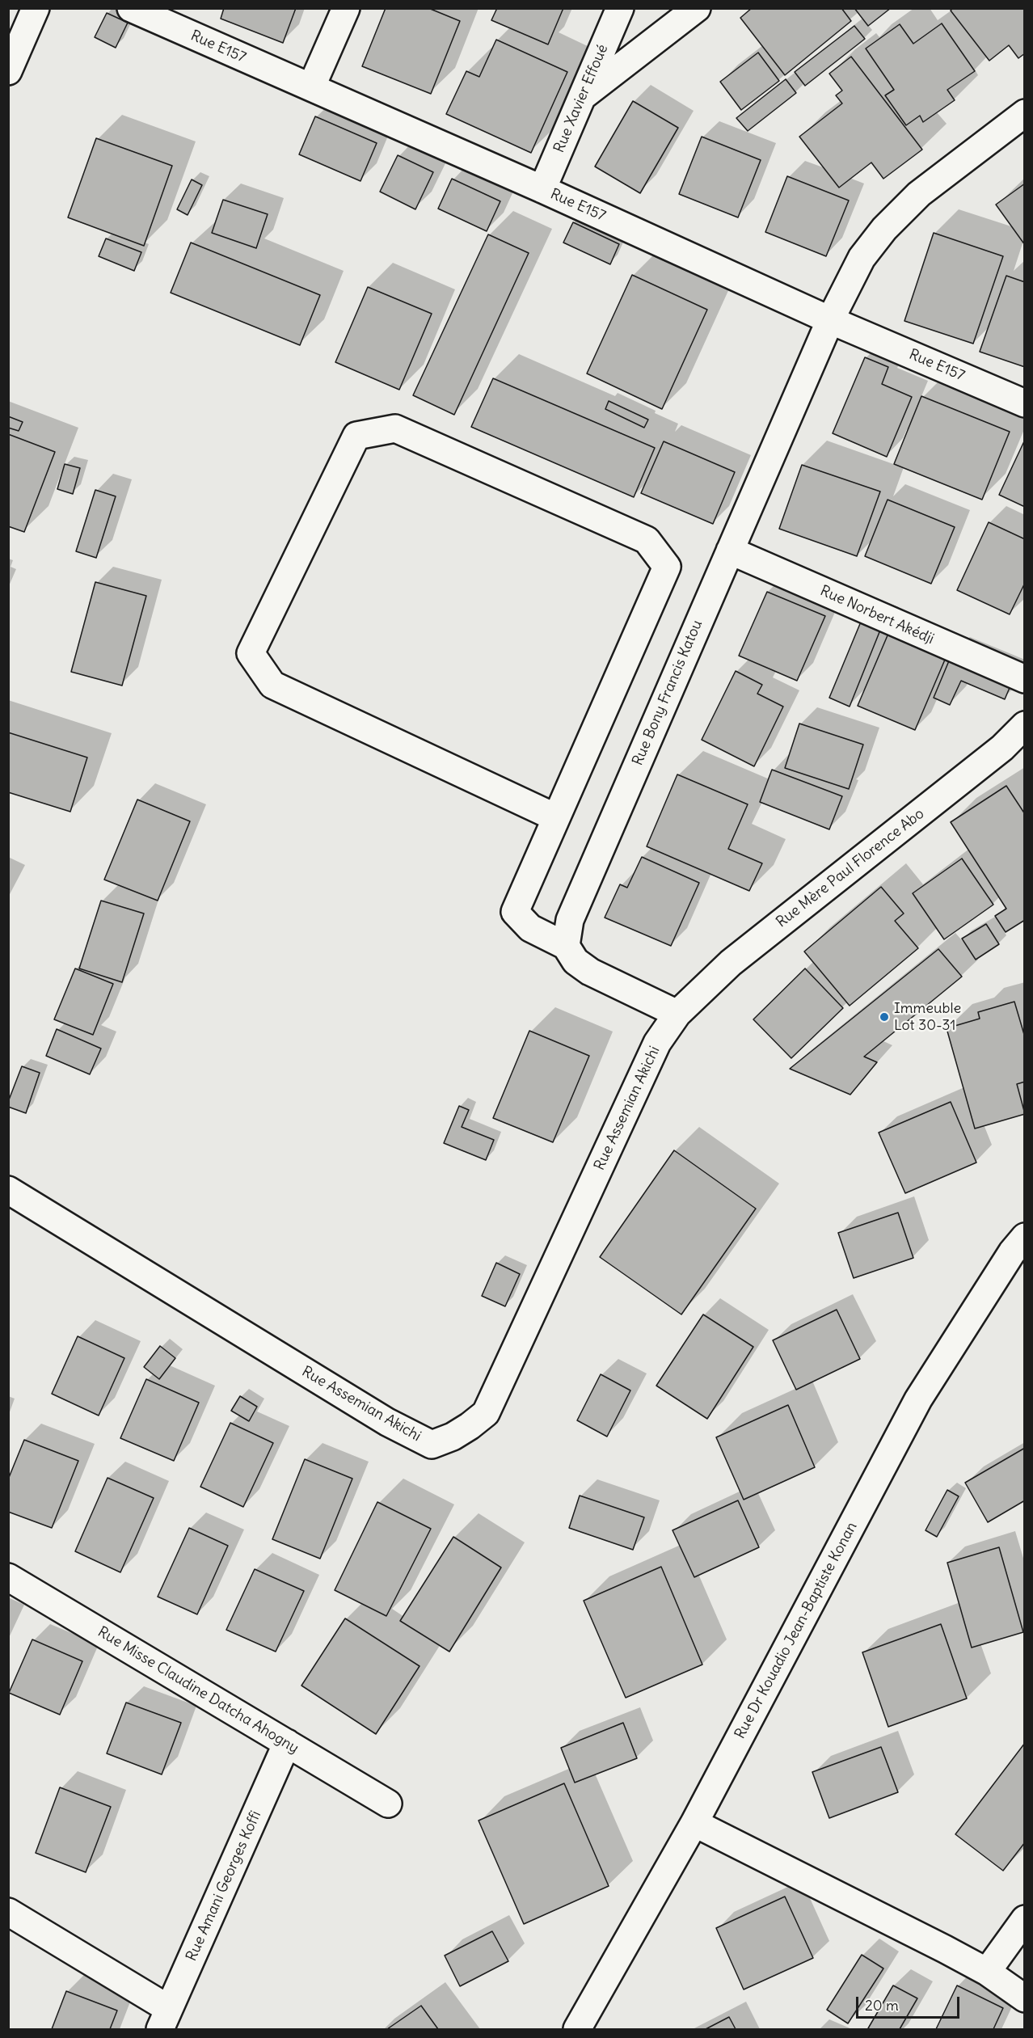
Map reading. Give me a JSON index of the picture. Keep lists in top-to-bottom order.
{
  "streets": {
    "street": [
      "Rue E157",
      "Rue Xavier Effoué",
      "Rue Norbert Akédji",
      "Rue Bony Francis Katou",
      "Rue Mère Paul Florence Abo",
      "Rue Assemian Akichi",
      "Rue Dr Kouadio Jean-Baptiste Konan",
      "Rue Misse Claudine Datcha Ahogny",
      "Rue Amani Georges Koffi"
    ]
  },
  "crossings": [
    ["Rue E157", "Rue Xavier Effoué"],
    ["Rue E157", "Rue Bony Francis Katou"],
    ["Rue Norbert Akédji", "Rue Bony Francis Katou"],
    ["Rue Mère Paul Florence Abo", "Rue Assemian Akichi"],
    ["Rue Misse Claudine Datcha Ahogny", "Rue Amani Georges Koffi"]
  ],
  "places": ["Immeuble Lot 30-31"],
  "scale_bar": "20 m"
}
